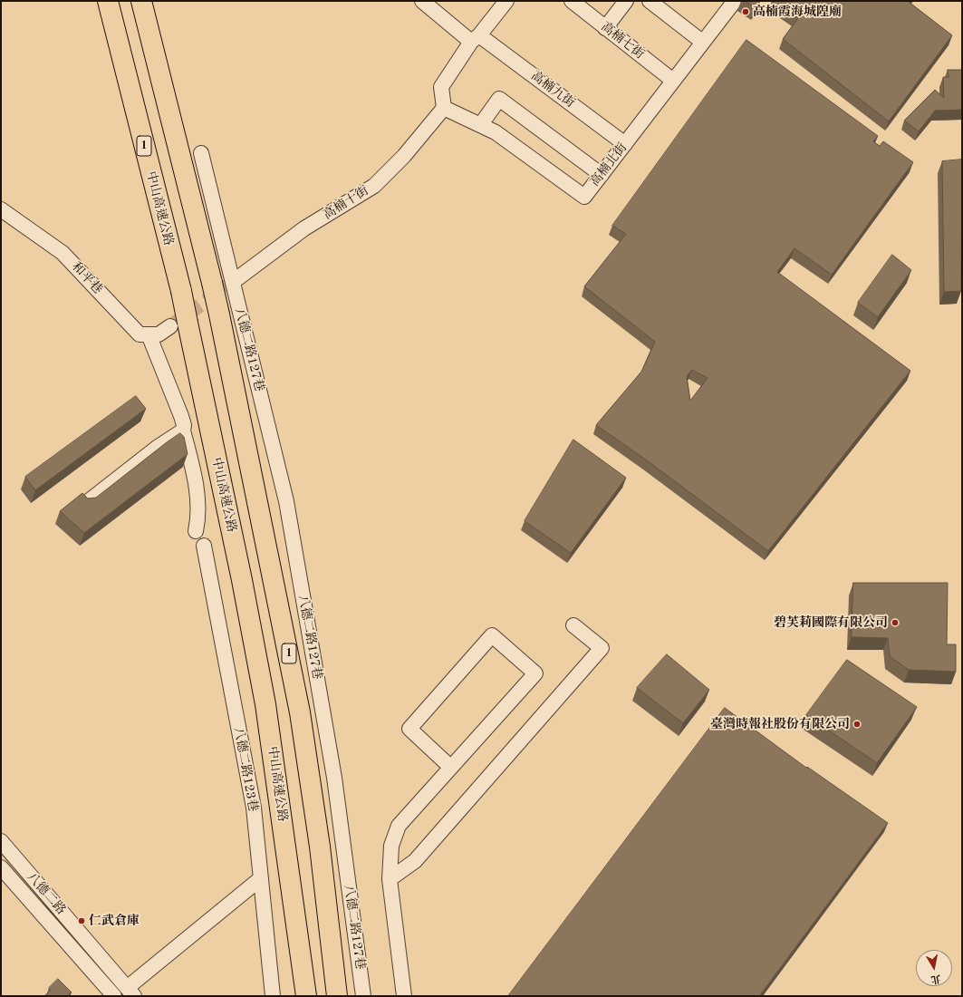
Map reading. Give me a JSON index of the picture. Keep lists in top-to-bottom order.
{
  "streets": {
    "highway": ["1", "中山高速公路"],
    "street": [
      "高楠七街",
      "高楠九街",
      "高楠北街",
      "高楠十街",
      "和平巷",
      "八德二路127巷",
      "八德二路123巷",
      "八德二路"
    ]
  },
  "crossings": [
    ["高楠七街", "高楠北街"],
    ["高楠九街", "高楠北街"],
    ["高楠北街", "高楠十街"],
    ["高楠十街", "八德二路127巷"]
  ],
  "places": [
    "高楠霞海城隍廟",
    "碧芙莉國際有限公司",
    "臺灣時報社股份有限公司",
    "仁武倉庫"
  ],
  "north": "bottom"
}
